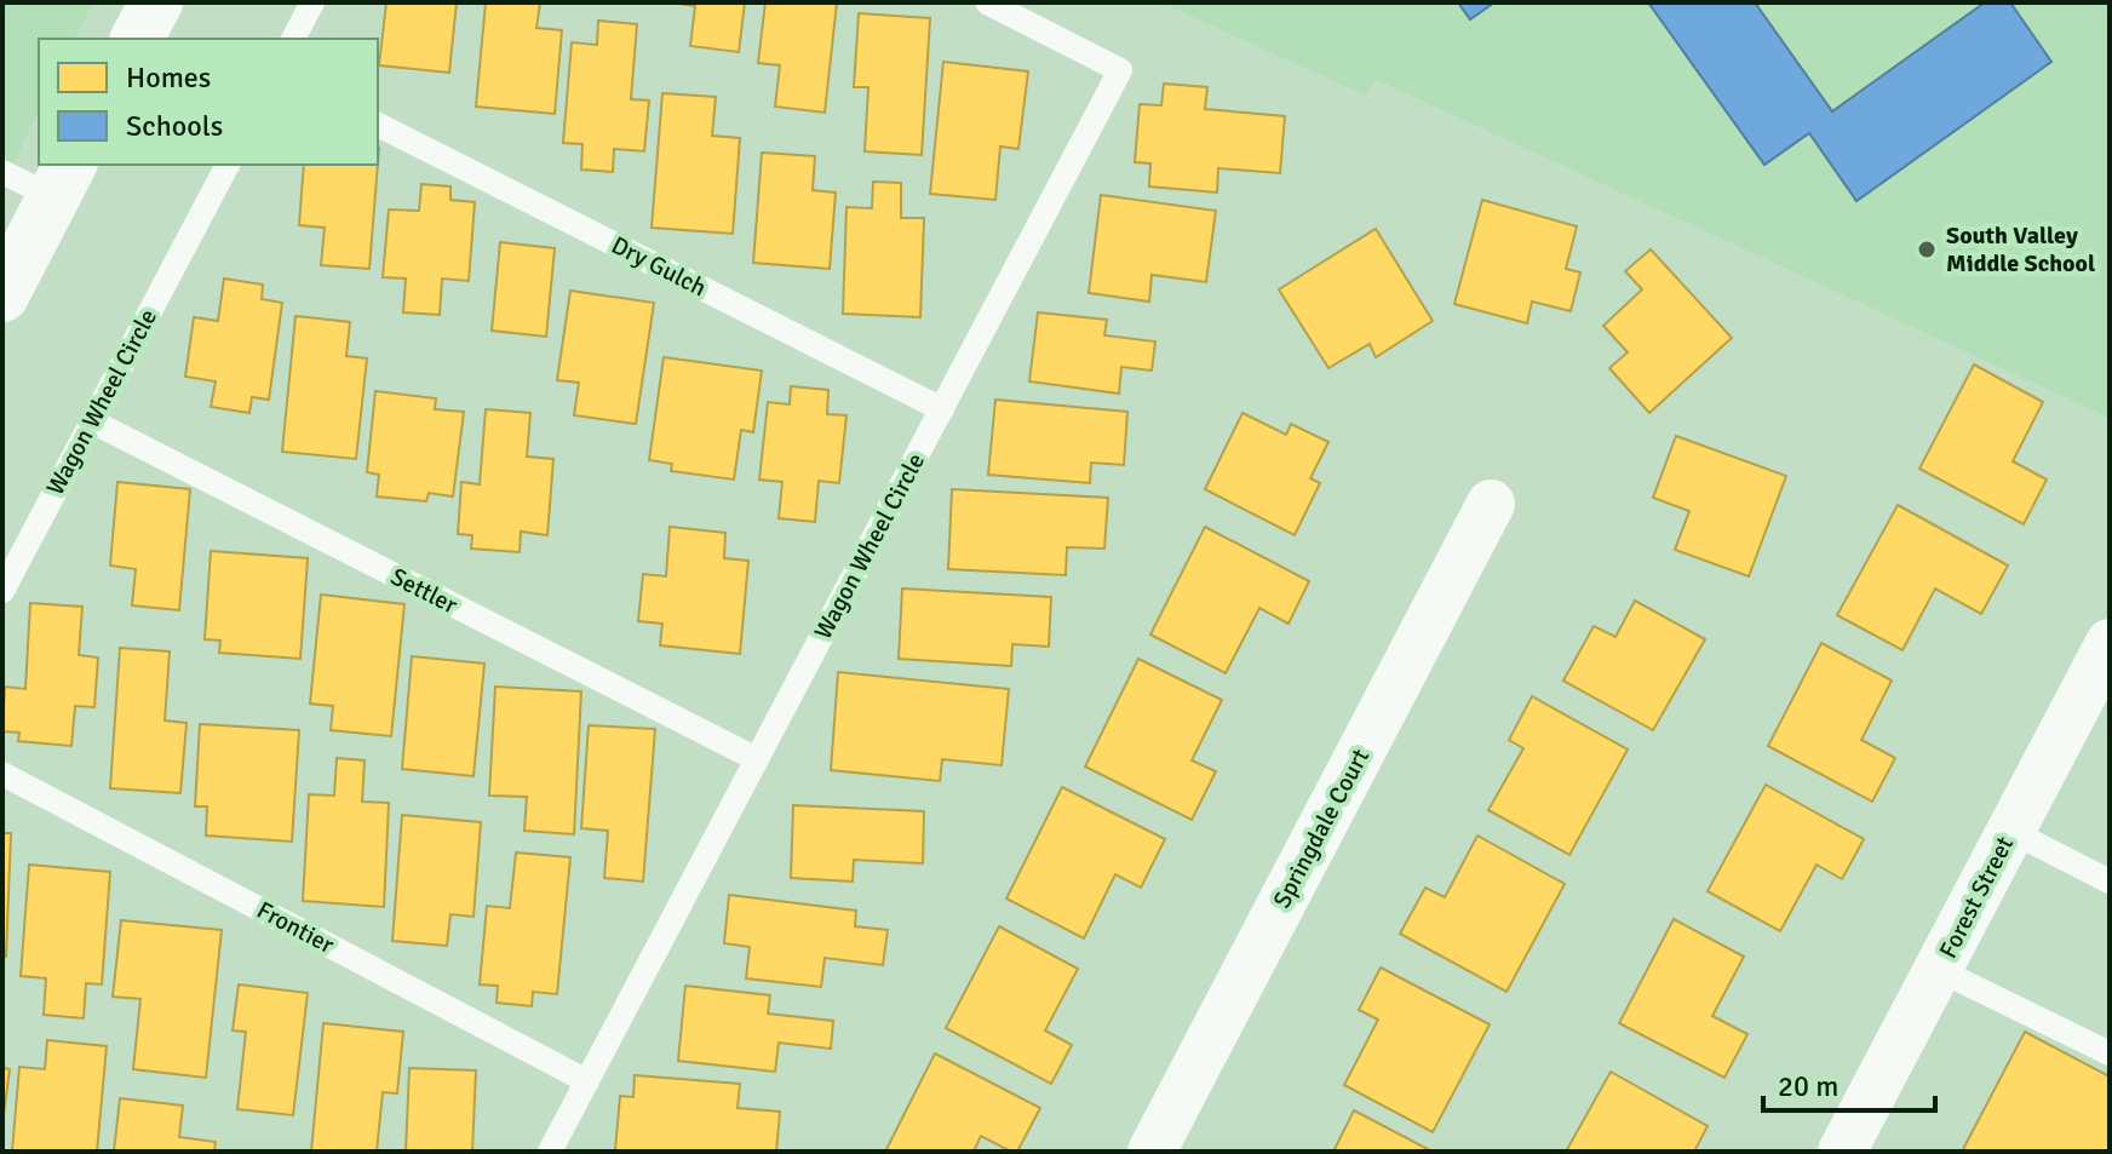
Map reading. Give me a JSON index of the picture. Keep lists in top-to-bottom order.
{
  "streets": {
    "street": ["Springdale Court", "Forest Street"],
    "lane": [
      "Dry Gulch",
      "Wagon Wheel Circle",
      "Settler",
      "Frontier"
    ]
  },
  "crossings": [
    ["Dry Gulch", "Wagon Wheel Circle"],
    ["Wagon Wheel Circle", "Settler"],
    ["Wagon Wheel Circle", "Frontier"]
  ],
  "places": ["South Valley Middle School"],
  "legend": ["Homes", "Schools"],
  "scale_bar": "20 m"
}
